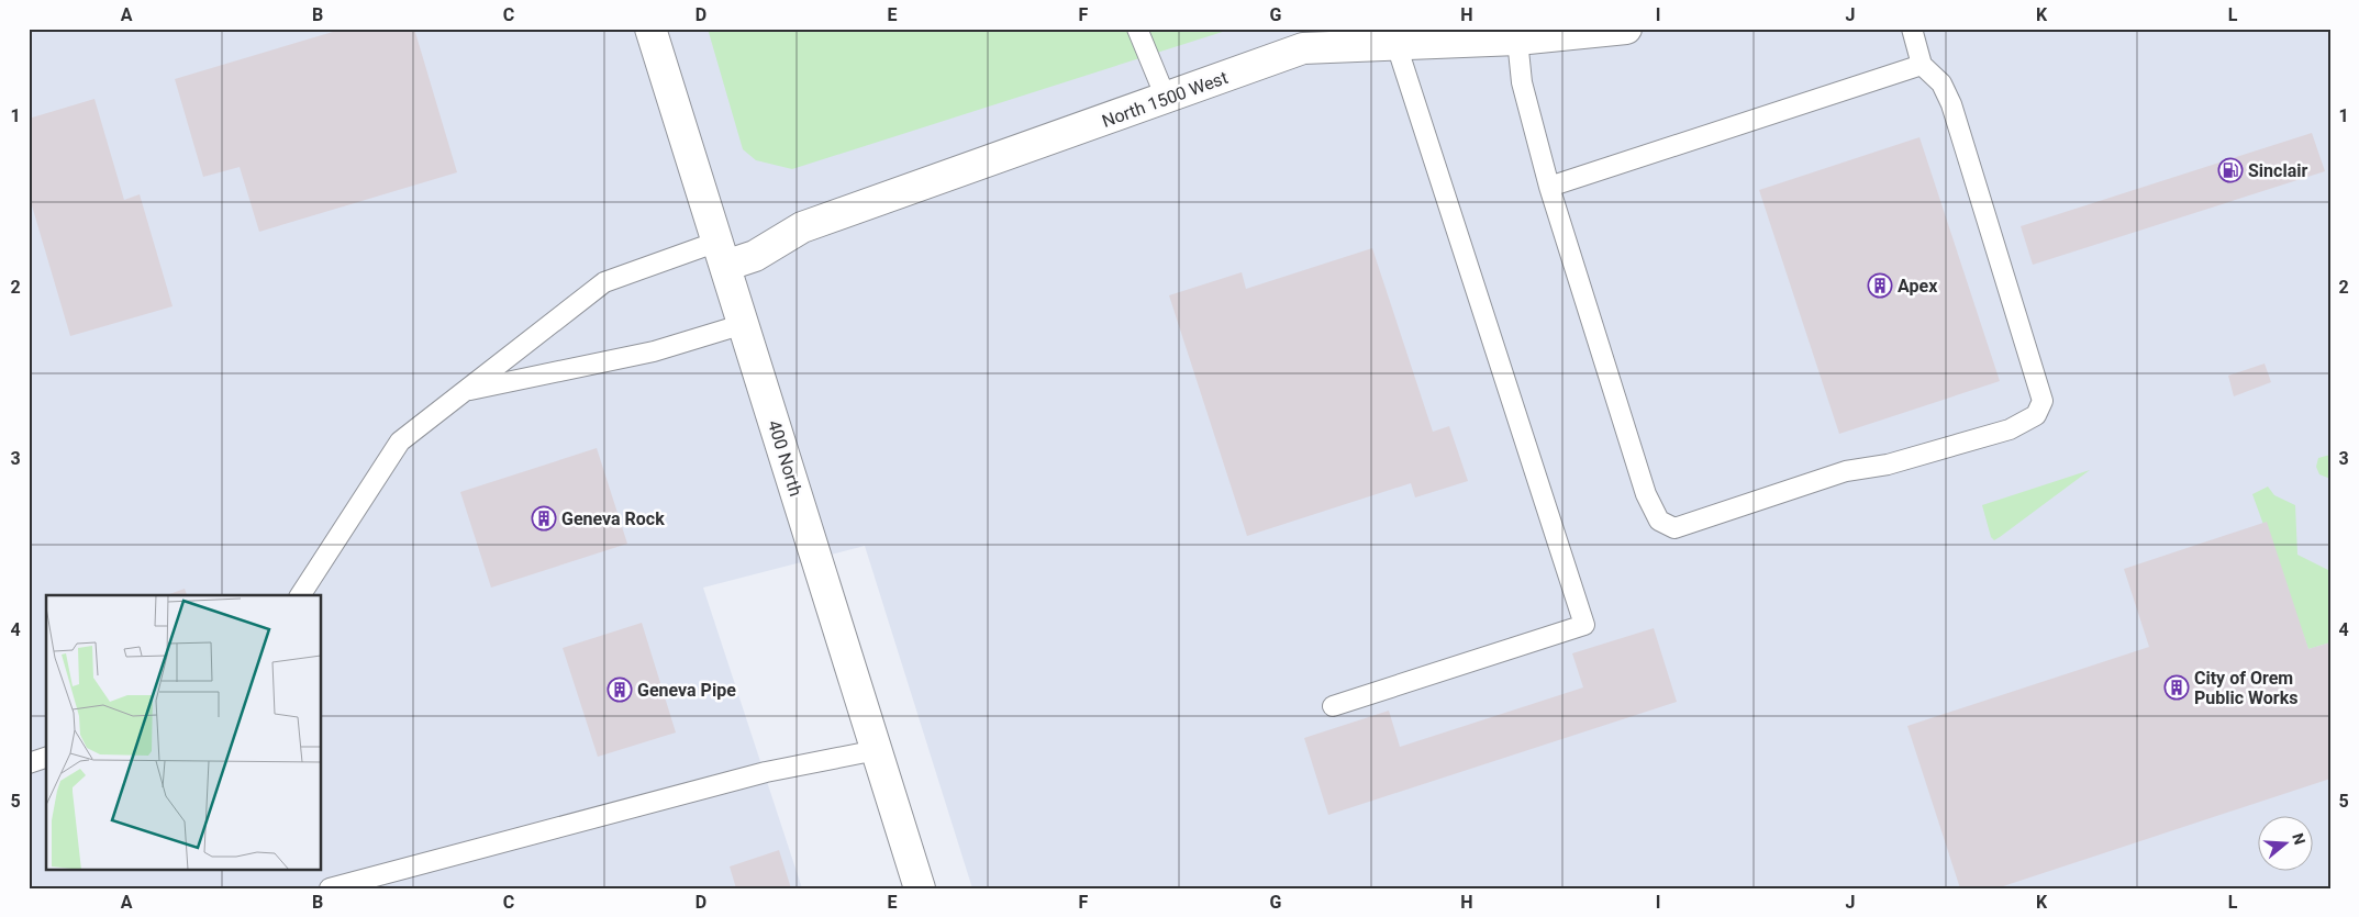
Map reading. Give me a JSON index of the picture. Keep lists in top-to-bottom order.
{
  "streets": {
    "street": ["North 1500 West", "400 North"]
  },
  "crossings": [
    ["North 1500 West", "400 North"]
  ],
  "places": {
    "fuel station": ["Sinclair"],
    "building": [
      "Apex",
      "Geneva Rock",
      "City of Orem Public Works",
      "Geneva Pipe"
    ]
  },
  "north": "right",
  "grid": {
    "columns": [
      "A",
      "B",
      "C",
      "D",
      "E",
      "F",
      "G",
      "H",
      "I",
      "J",
      "K",
      "L"
    ],
    "rows": [
      "1",
      "2",
      "3",
      "4",
      "5"
    ]
  }
}
